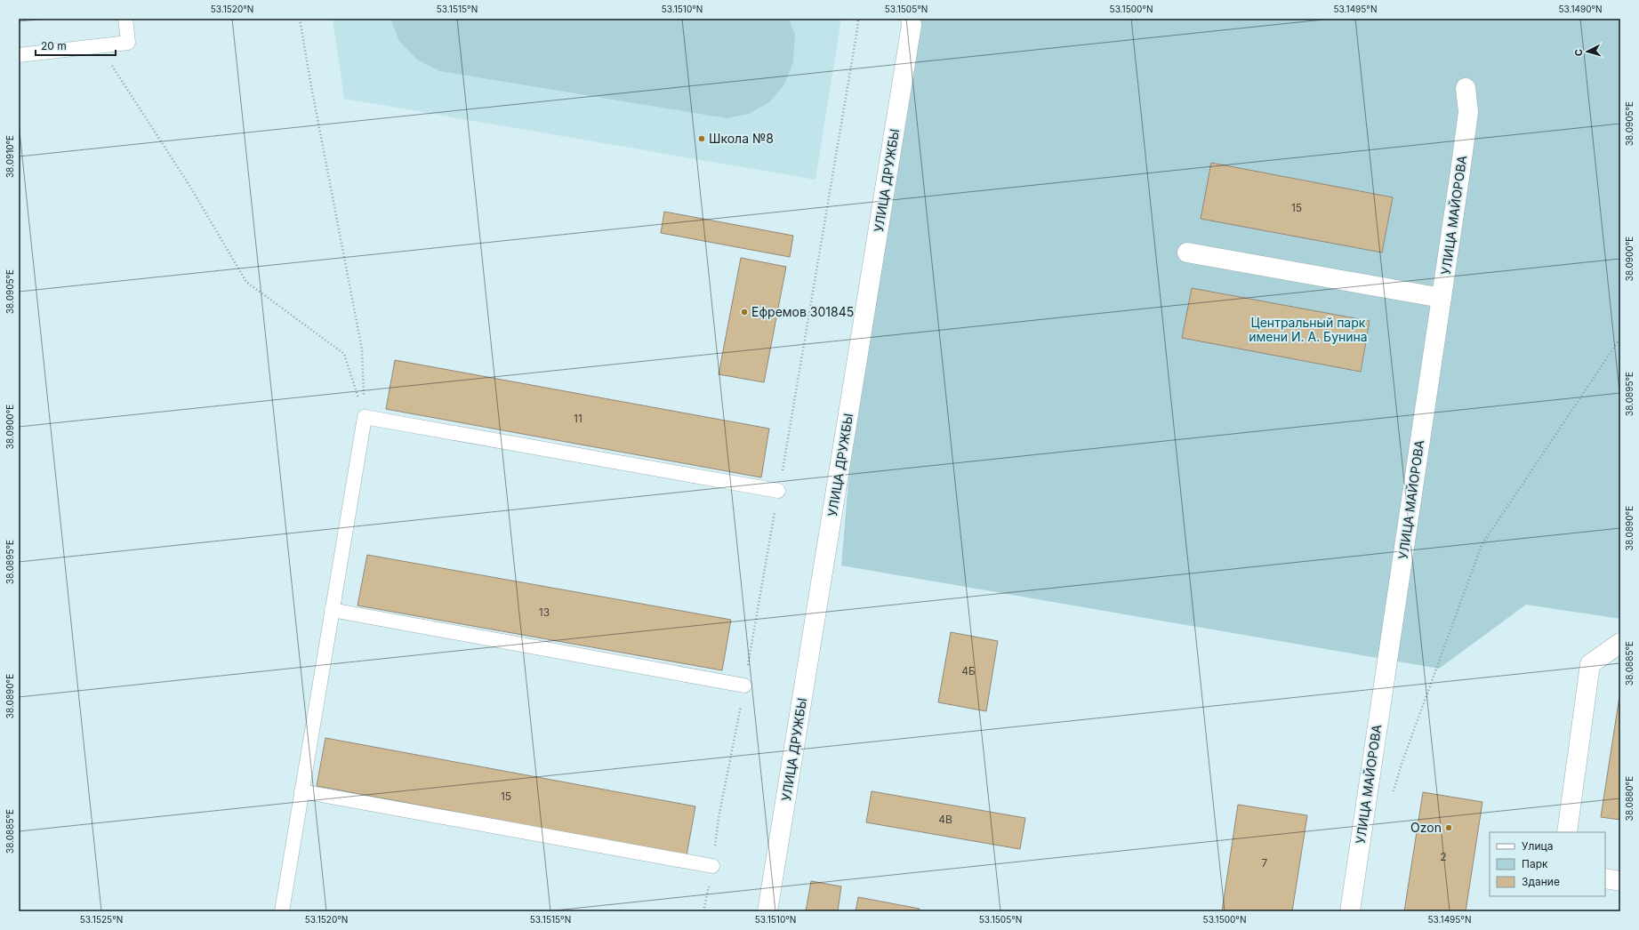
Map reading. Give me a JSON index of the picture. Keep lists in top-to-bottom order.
{
  "streets": {
    "street": ["УЛИЦА ДРУЖБЫ", "УЛИЦА МАЙОРОВА"]
  },
  "parks": ["Центральный парк имени И. А. Бунина"],
  "places": ["Школа №8", "Ефремов 301845", "Ozon"],
  "house_numbers": [
    "15",
    "11",
    "13",
    "4Б",
    "15",
    "4В",
    "2",
    "7"
  ],
  "legend": ["Улица", "Парк", "Здание"],
  "scale_bar": "20 m",
  "north": "left",
  "coordinates": [
    "53.1520°N",
    "53.1515°N",
    "53.1510°N",
    "53.1505°N",
    "53.1500°N",
    "53.1495°N",
    "53.1490°N",
    "38.0905°E",
    "38.0910°E",
    "38.0900°E",
    "38.0895°E",
    "38.0890°E",
    "38.0885°E",
    "38.0880°E",
    "53.1525°N"
  ]
}
